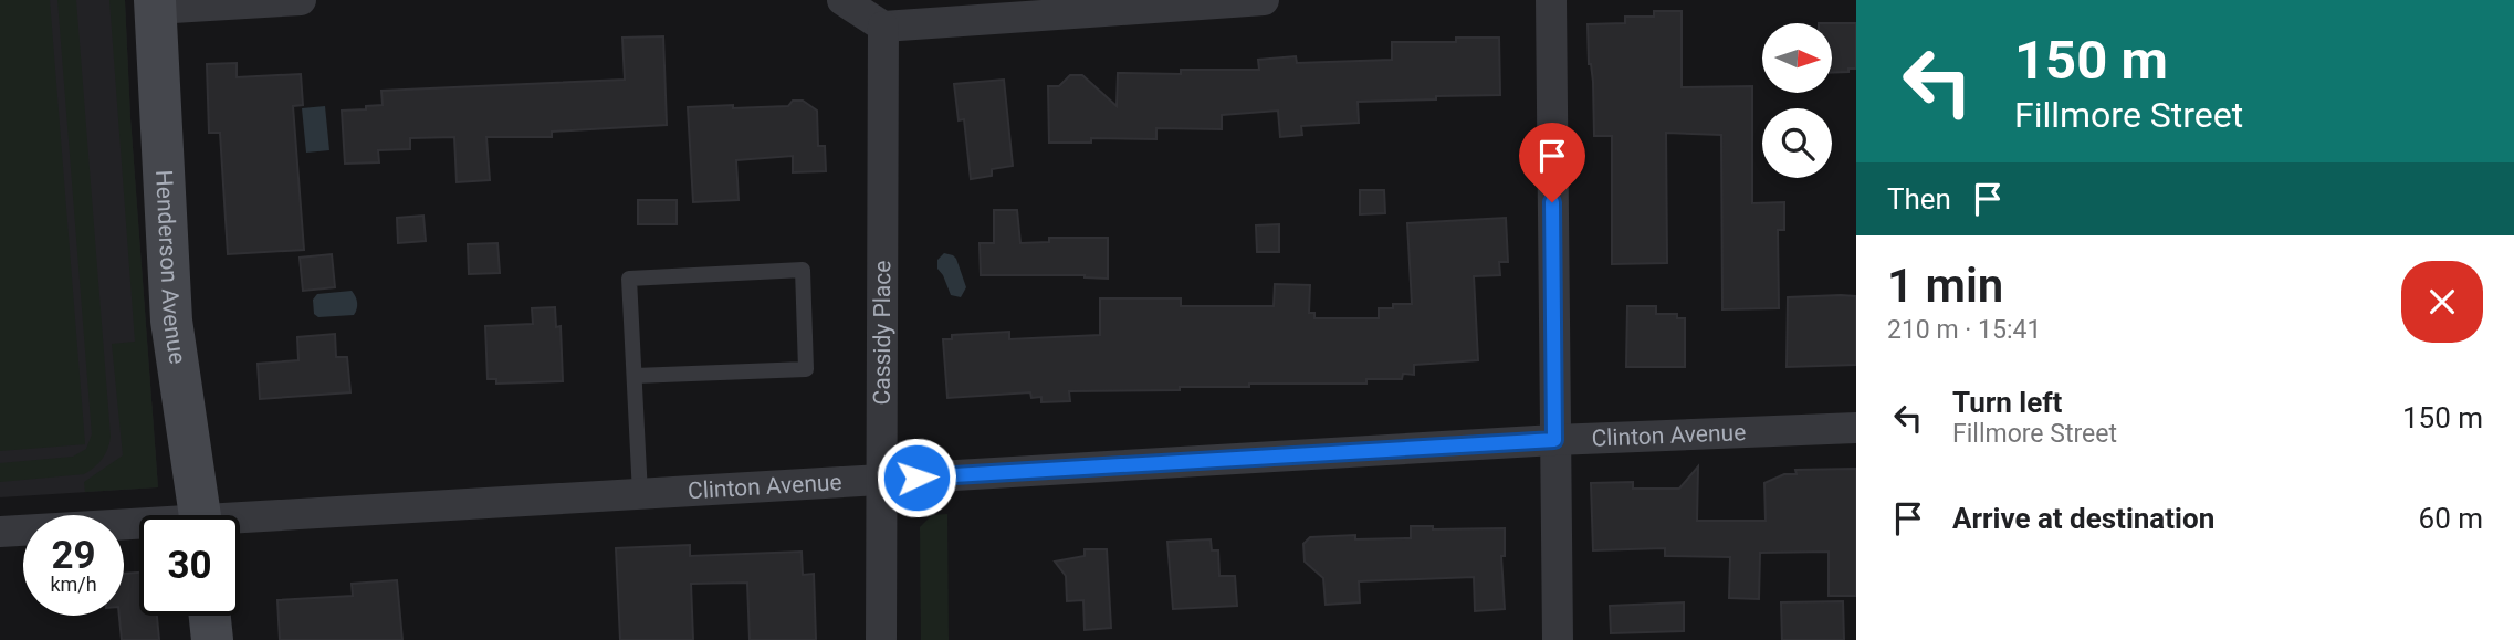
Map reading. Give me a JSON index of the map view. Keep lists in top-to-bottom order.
{
  "streets": {
    "street": ["Henderson Avenue", "Cassidy Place", "Clinton Avenue"]
  },
  "crossings": [
    ["Cassidy Place", "Clinton Avenue"]
  ],
  "north": "right",
  "page": {
    "turn": ["150 m", "Fillmore Street"],
    "then": "Then",
    "heading": ["1 min", "210 m · 15:41"],
    "list": [
      {
        "name": "Turn left",
        "note": "Fillmore Street",
        "value": "150 m"
      },
      {
        "name": "Arrive at destination",
        "value": "60 m"
      }
    ],
    "speed": "29 km/h",
    "limit": "30"
  }
}
